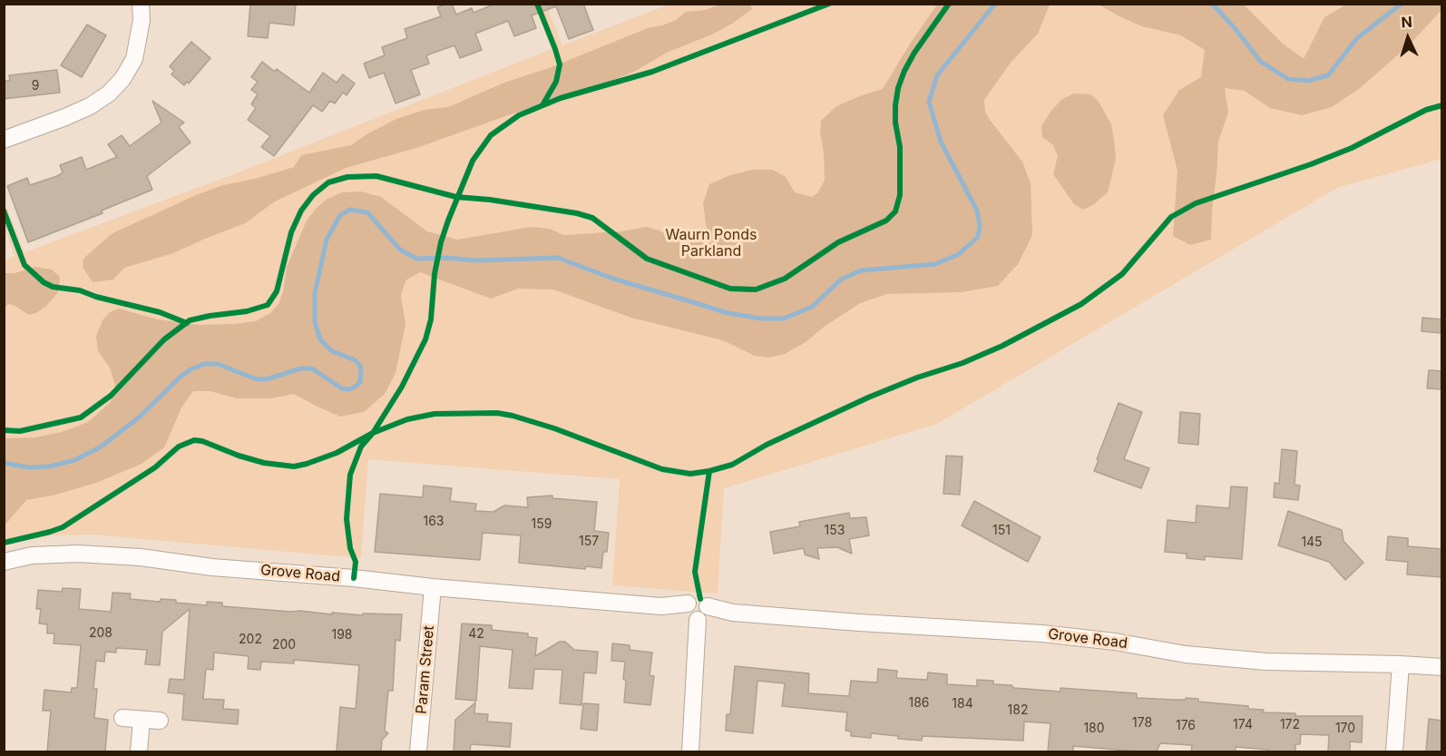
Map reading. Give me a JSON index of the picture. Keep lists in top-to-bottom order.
{
  "streets": {
    "street": ["Grove Road", "Param Street"]
  },
  "crossings": [
    ["Grove Road", "Param Street"]
  ],
  "parks": ["Waurn Ponds Parkland"],
  "house_numbers": [
    "9",
    "163",
    "159",
    "153",
    "151",
    "157",
    "145",
    "208",
    "42",
    "198",
    "202",
    "200",
    "186",
    "184",
    "182",
    "178",
    "174",
    "172",
    "176",
    "180",
    "170"
  ],
  "north": "top"
}
